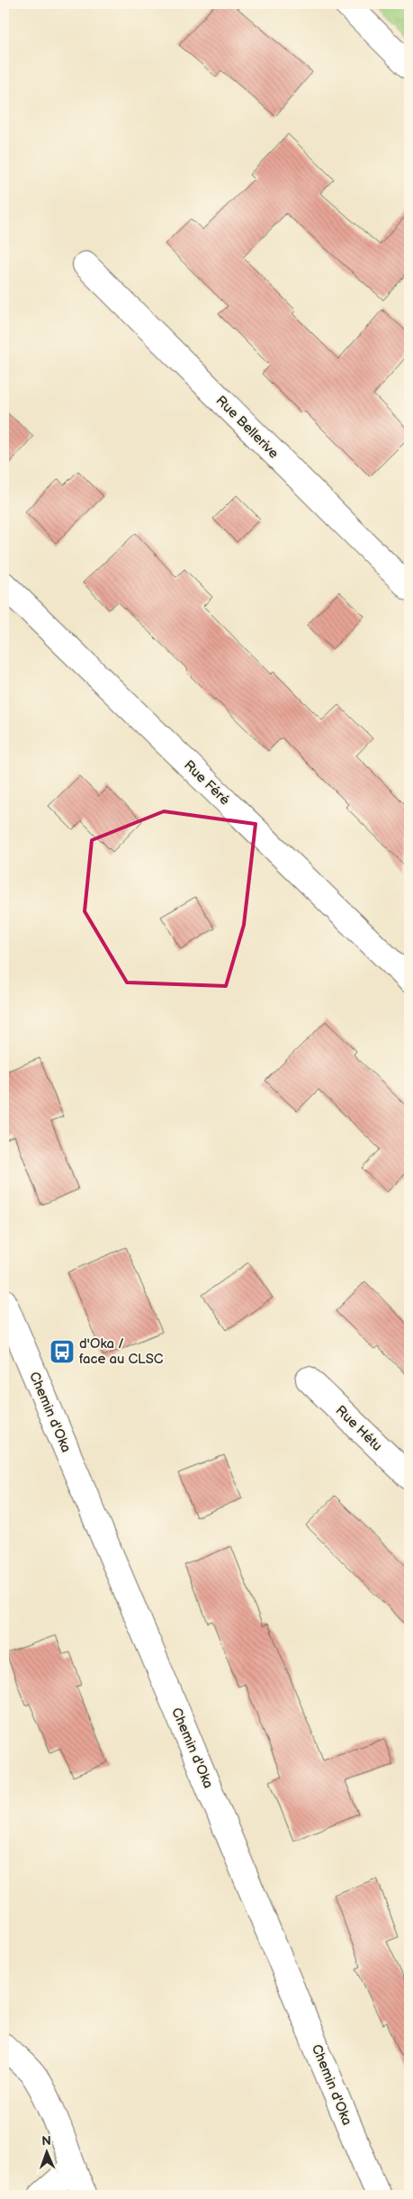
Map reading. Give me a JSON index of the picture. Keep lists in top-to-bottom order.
{
  "streets": {
    "street": [
      "Rue Bellerive",
      "Rue Féré",
      "Chemin d'Oka",
      "Rue Hétu"
    ]
  },
  "places": {
    "bus stop": ["d'Oka / face au CLSC"]
  },
  "north": "top"
}
